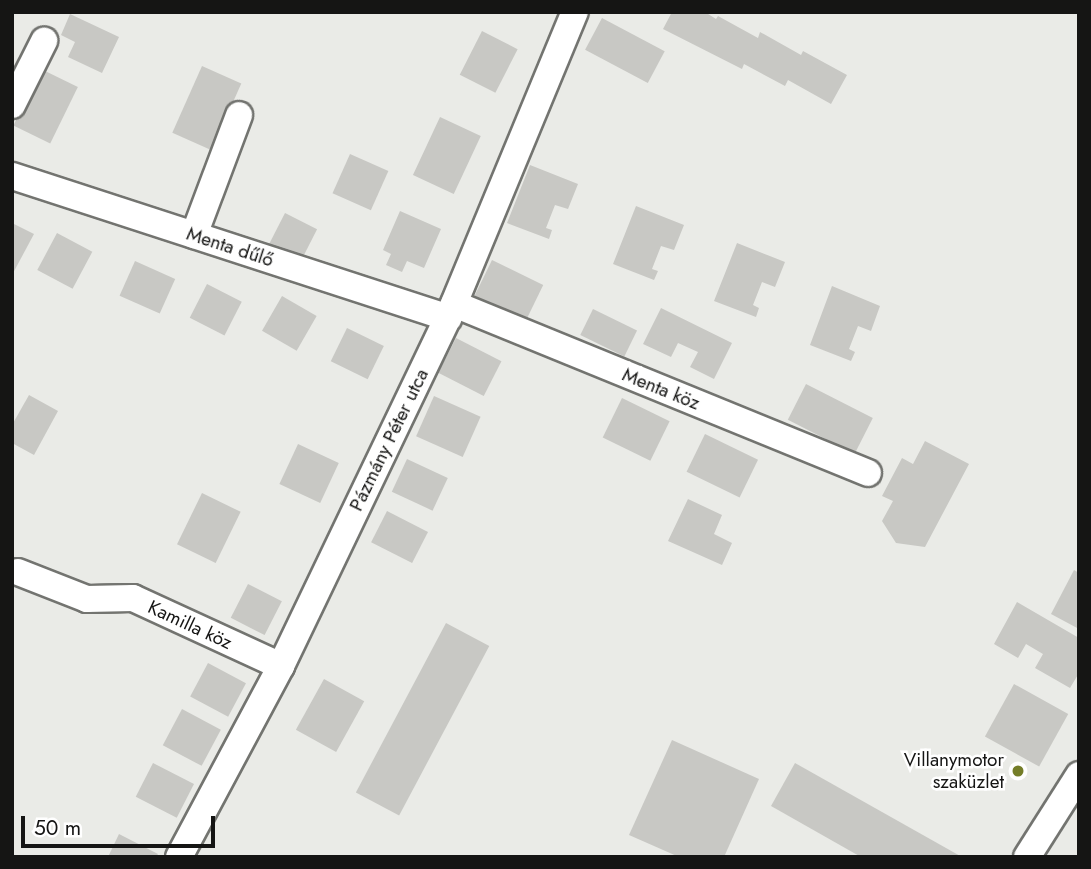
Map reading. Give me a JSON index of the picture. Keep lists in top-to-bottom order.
{
  "streets": {
    "street": [
      "Menta dűlő",
      "Menta köz",
      "Pázmány Péter utca",
      "Kamilla köz"
    ]
  },
  "crossings": [
    ["Menta dűlő", "Menta köz"],
    ["Menta dűlő", "Pázmány Péter utca"],
    ["Menta köz", "Pázmány Péter utca"],
    ["Pázmány Péter utca", "Kamilla köz"]
  ],
  "places": ["Villanymotor szaküzlet"],
  "scale_bar": "50 m"
}
